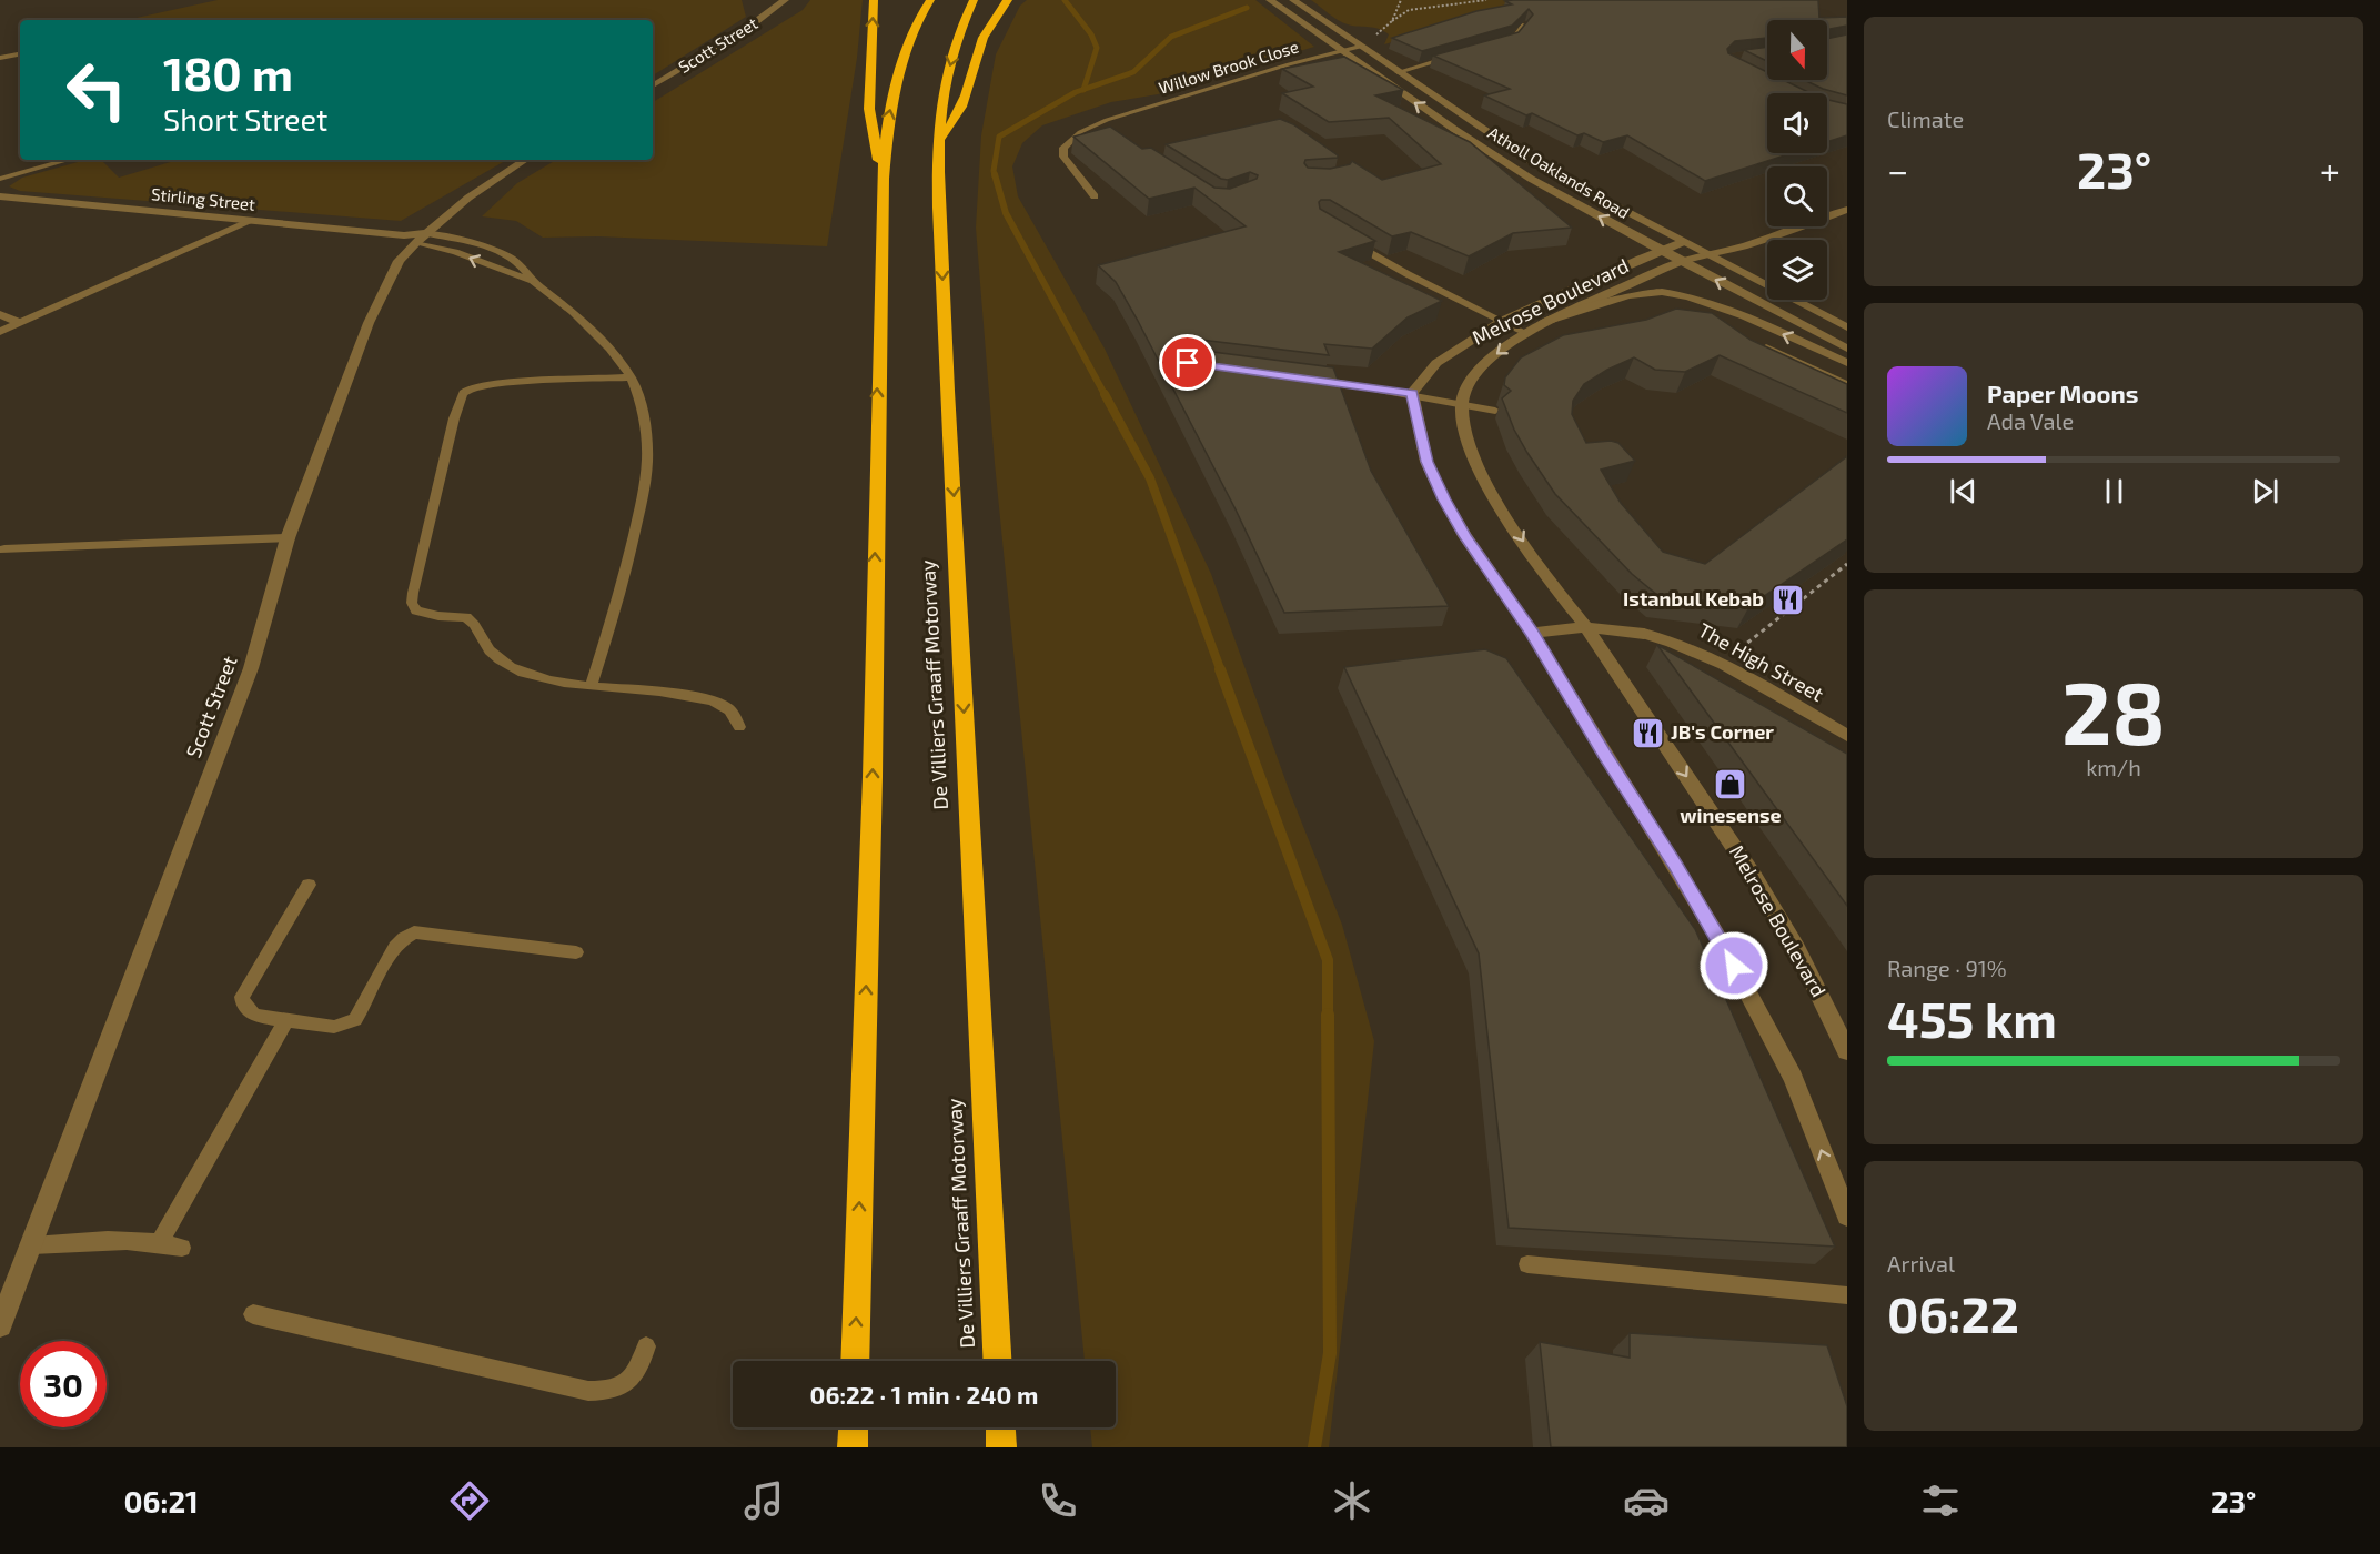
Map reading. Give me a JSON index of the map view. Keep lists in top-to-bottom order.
{
  "streets": {
    "highway": ["De Villiers Graaff Motorway"],
    "street": [
      "Scott Street",
      "Atholl Oaklands Road",
      "Stirling Street",
      "Melrose Boulevard",
      "The High Street"
    ],
    "lane": ["Willow Brook Close"]
  },
  "crossings": [
    ["Scott Street", "Stirling Street"],
    ["Willow Brook Close", "Atholl Oaklands Road"],
    ["Atholl Oaklands Road", "Melrose Boulevard"],
    ["Melrose Boulevard", "The High Street"]
  ],
  "places": {
    "restaurant": ["Istanbul Kebab", "JB's Corner"],
    "shop": ["winesense"]
  },
  "north": "bottom",
  "page": {
    "tile": [
      "Climate",
      ["28", "km/h"],
      ["Range · 91%", "455 km"],
      ["Arrival", "06:22"]
    ],
    "turn": ["180 m", "Short Street"],
    "heat": ["−", "23°", "+"],
    "song": ["Paper Moons", "Ada Vale"],
    "limit": "30",
    "trip": "06:22 · 1 min · 240 m",
    "tabs": ["06:21", "23°"]
  }
}
